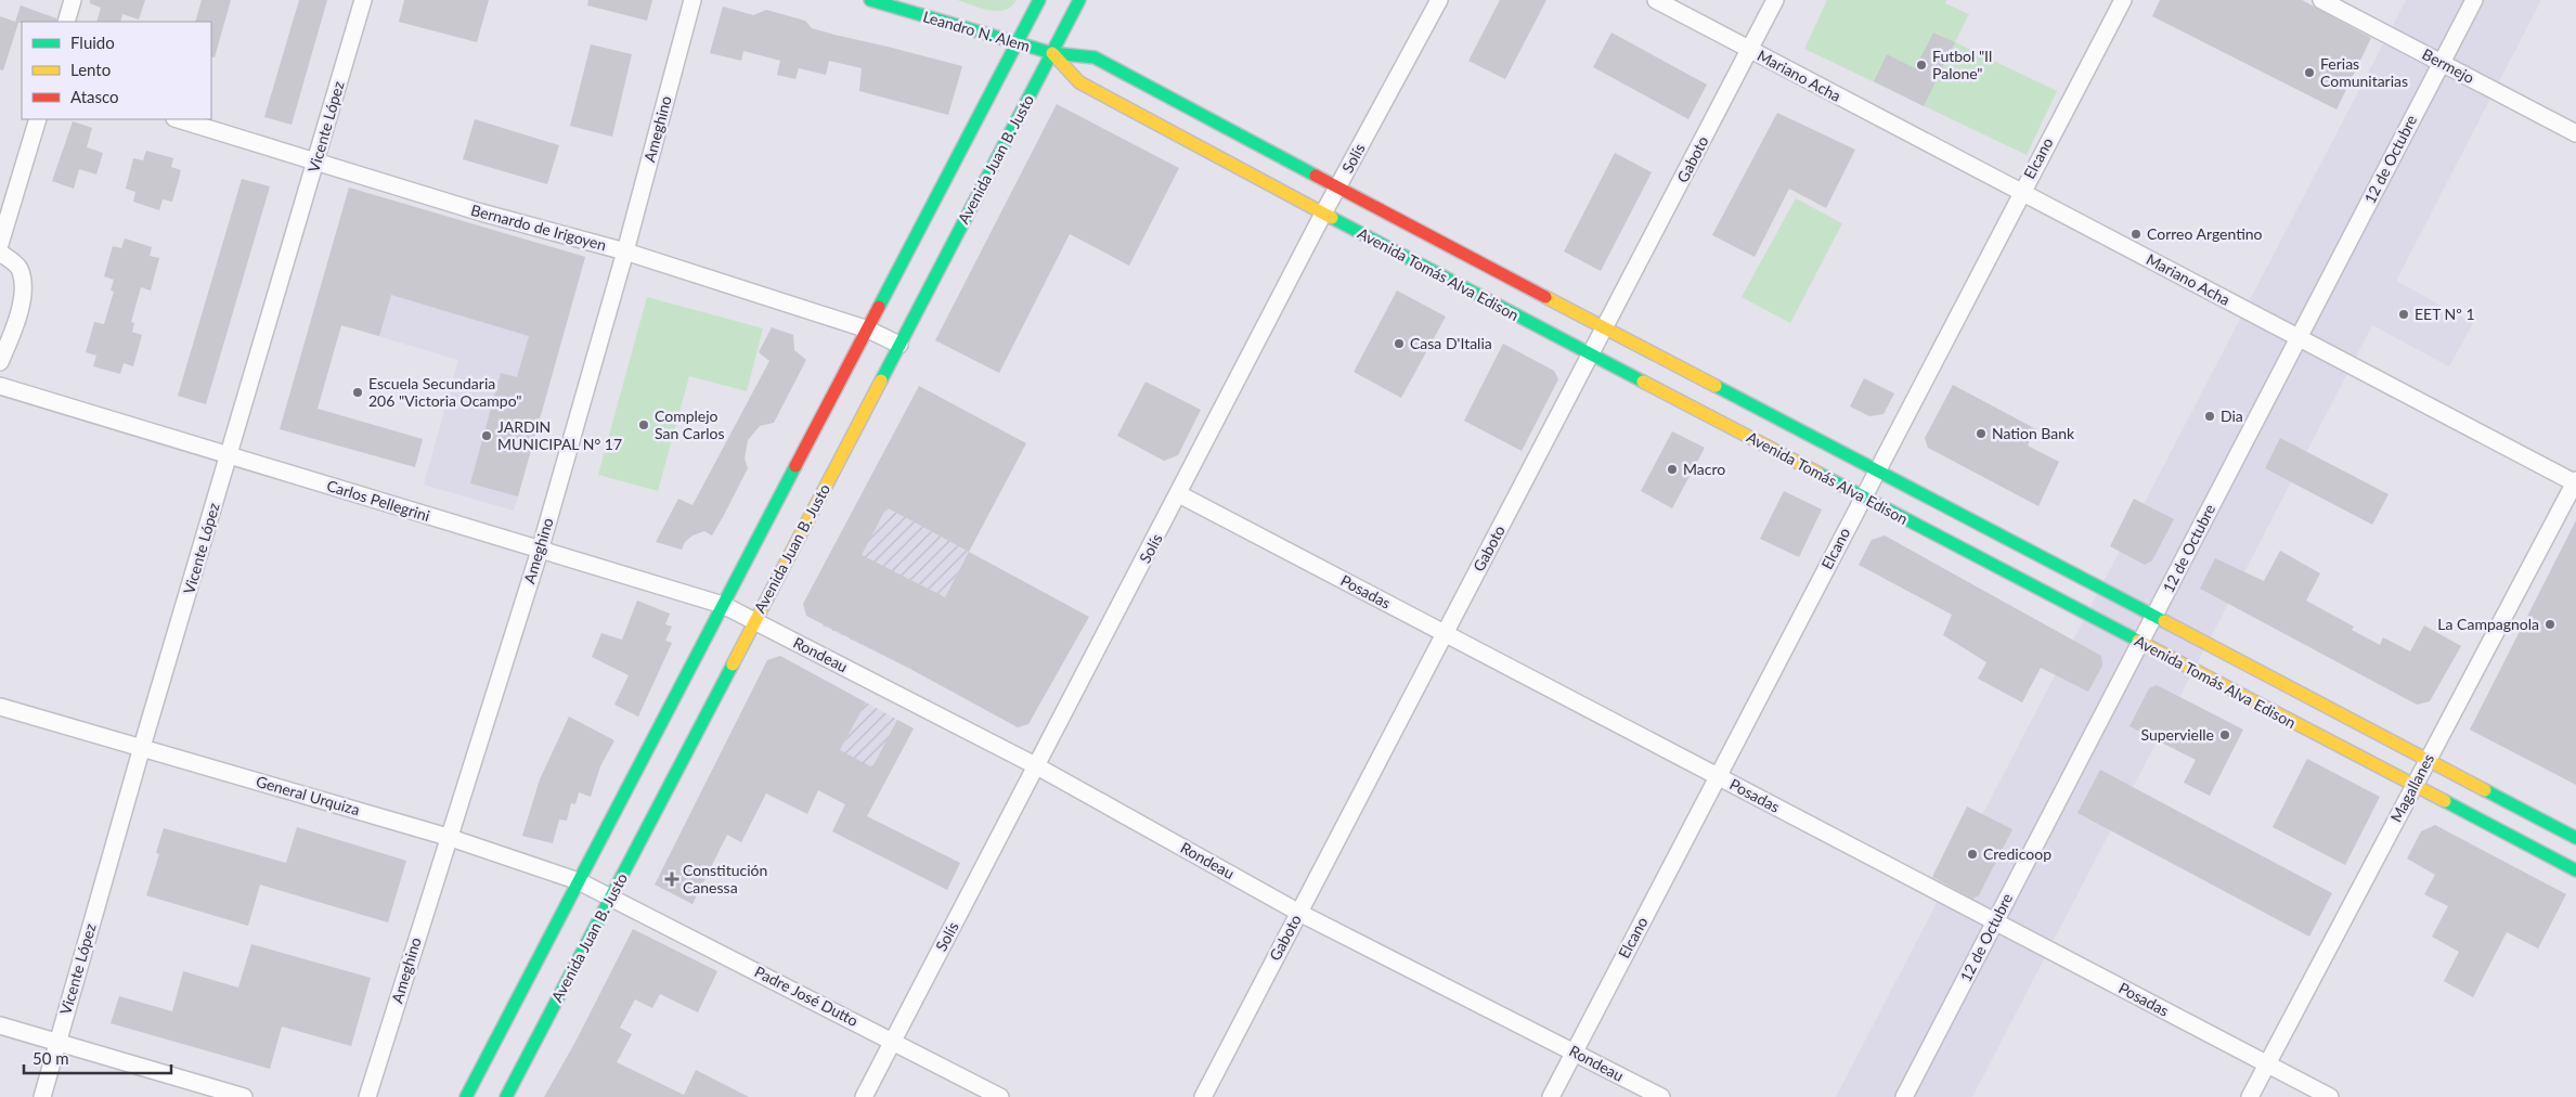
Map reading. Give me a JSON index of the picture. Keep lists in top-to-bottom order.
{
  "streets": {
    "main road": ["Leandro N. Alem", "Avenida Juan B. Justo", "Avenida Tomás Alva Edison"],
    "street": [
      "Bermejo",
      "Mariano Acha",
      "Vicente López",
      "Ameghino",
      "Solís",
      "Elcano",
      "Gaboto",
      "12 de Octubre",
      "Bernardo de Irigoyen",
      "Carlos Pellegrini",
      "Posadas",
      "Rondeau",
      "Magallanes",
      "General Urquiza",
      "Padre José Dutto"
    ]
  },
  "crossings": [
    ["Leandro N. Alem", "Avenida Juan B. Justo"],
    ["Leandro N. Alem", "Avenida Tomás Alva Edison"],
    ["Bermejo", "12 de Octubre"],
    ["Mariano Acha", "Elcano"],
    ["Mariano Acha", "Gaboto"],
    ["Mariano Acha", "12 de Octubre"],
    ["Mariano Acha", "Magallanes"],
    ["Vicente López", "Bernardo de Irigoyen"],
    ["Vicente López", "Carlos Pellegrini"],
    ["Vicente López", "General Urquiza"],
    ["Ameghino", "Bernardo de Irigoyen"],
    ["Ameghino", "Carlos Pellegrini"],
    ["Ameghino", "General Urquiza"],
    ["Solís", "Avenida Tomás Alva Edison"],
    ["Solís", "Posadas"],
    ["Solís", "Rondeau"],
    ["Solís", "Padre José Dutto"],
    ["Elcano", "Avenida Tomás Alva Edison"],
    ["Elcano", "Posadas"],
    ["Elcano", "Rondeau"],
    ["Avenida Juan B. Justo", "Bernardo de Irigoyen"],
    ["Avenida Juan B. Justo", "Avenida Tomás Alva Edison"],
    ["Avenida Juan B. Justo", "Carlos Pellegrini"],
    ["Avenida Juan B. Justo", "Rondeau"],
    ["Avenida Juan B. Justo", "General Urquiza"],
    ["Avenida Juan B. Justo", "Padre José Dutto"],
    ["Gaboto", "Avenida Tomás Alva Edison"],
    ["Gaboto", "Posadas"],
    ["Gaboto", "Rondeau"],
    ["12 de Octubre", "Avenida Tomás Alva Edison"],
    ["12 de Octubre", "Posadas"],
    ["Avenida Tomás Alva Edison", "Magallanes"],
    ["Carlos Pellegrini", "Rondeau"],
    ["Posadas", "Magallanes"],
    ["General Urquiza", "Padre José Dutto"]
  ],
  "places": {
    "other": [
      "Futbol \"Il Palone\"",
      "Ferias Comunitarias",
      "Correo Argentino",
      "EET Nº 1",
      "Casa D'Italia",
      "Escuela Secundaria 206 \"Victoria Ocampo\"",
      "Dia",
      "Complejo San Carlos",
      "Nation Bank",
      "JARDIN MUNICIPAL N° 17",
      "Macro",
      "La Campagnola",
      "Supervielle",
      "Credicoop"
    ],
    "health": ["Constitución Canessa"]
  },
  "legend": ["Fluido", "Lento", "Atasco"],
  "scale_bar": "50 m"
}
